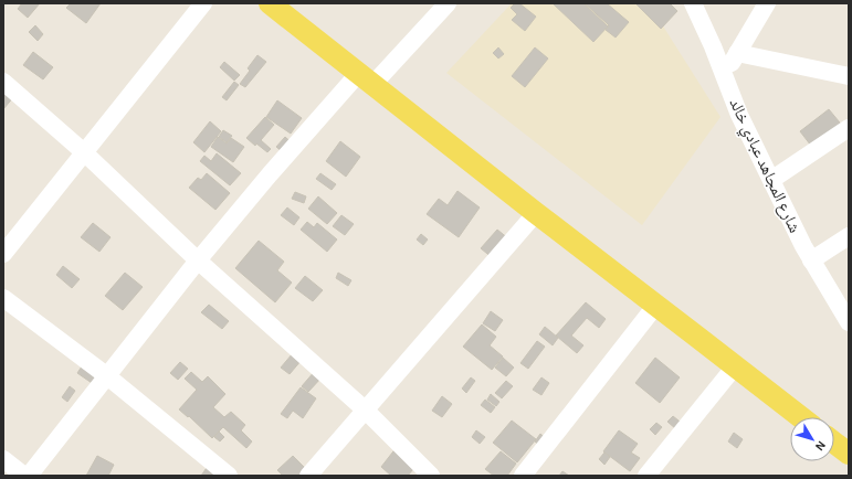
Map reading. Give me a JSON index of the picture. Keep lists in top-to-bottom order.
{
  "streets": {
    "street": ["شارع المجاهد عبادي خالد"]
  },
  "north": "bottom right"
}
